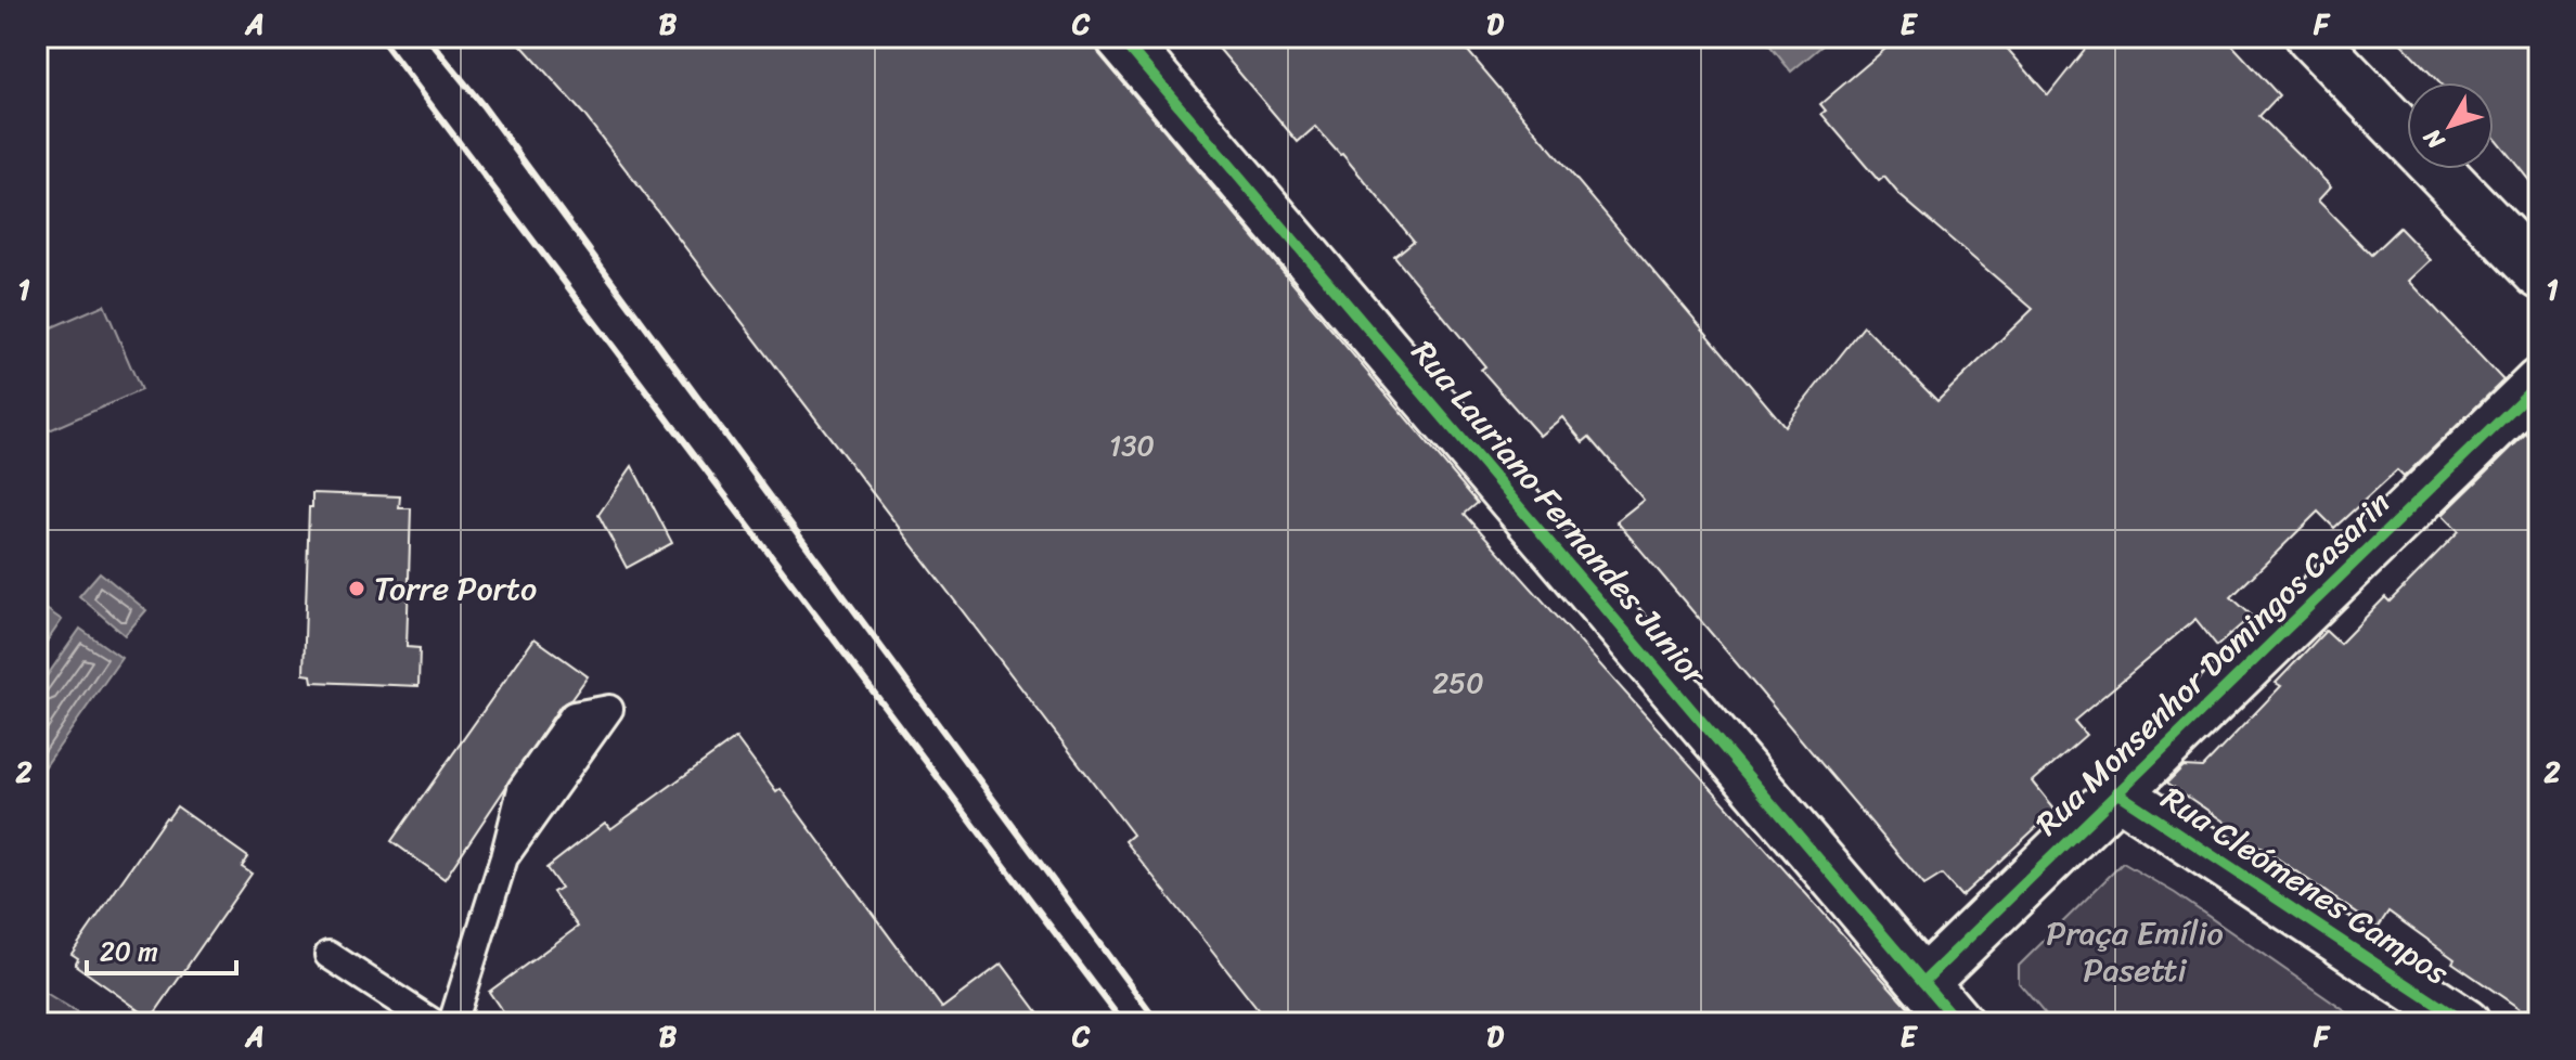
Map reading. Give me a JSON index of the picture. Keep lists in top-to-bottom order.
{
  "streets": {
    "street": ["Rua Lauriano Fernandes Junior", "Rua Monsenhor Domingos Casarin", "Rua Cleómenes Campos"]
  },
  "crossings": [
    ["Rua Lauriano Fernandes Junior", "Rua Monsenhor Domingos Casarin"],
    ["Rua Monsenhor Domingos Casarin", "Rua Cleómenes Campos"]
  ],
  "parks": ["Praça Emílio Pasetti"],
  "places": ["Torre Porto"],
  "house_numbers": ["130", "250"],
  "scale_bar": "20 m",
  "north": "bottom left",
  "grid": {
    "columns": [
      "A",
      "B",
      "C",
      "D",
      "E",
      "F"
    ],
    "rows": ["1", "2"]
  }
}
